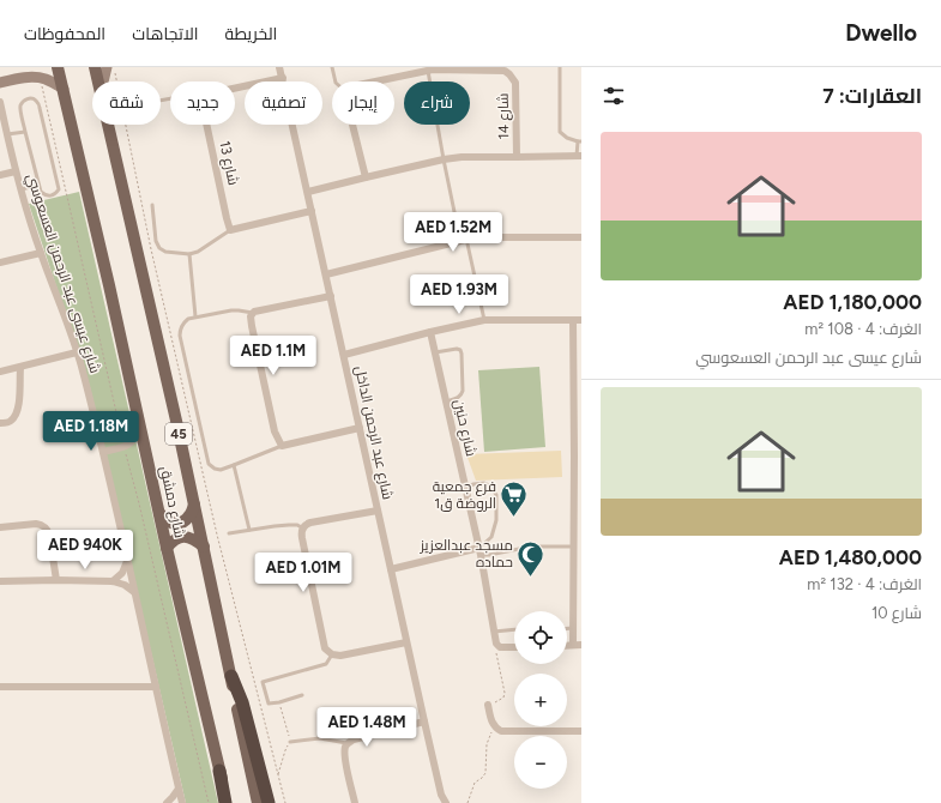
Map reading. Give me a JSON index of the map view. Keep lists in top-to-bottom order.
{
  "streets": {
    "main road": ["45", "شارع دمشق"],
    "street": [
      "شارع 14",
      "شارع 13",
      "شارع عيسى عبد الرحمن العسعوسي",
      "شارع حنين",
      "شارع عبد الرحمن الداخل"
    ]
  },
  "places": {
    "supermarket": ["فرع جمعية الروضة ق1"],
    "mosque": ["مسجد عبدالعزيز حماده"]
  },
  "page": {
    "header": "Dwello",
    "nav": ["الخريطة", "الاتجاهات", "المحفوظات"],
    "heading": "العقارات: 7",
    "chip": [
      "شراء",
      "إيجار",
      "تصفية",
      "جديد",
      "شقة"
    ],
    "list": [
      {
        "name": "AED 1,180,000",
        "note": "الغرف: 4 · 108 m² · شارع عيسى عبد الرحمن العسعوسي"
      },
      {
        "name": "AED 1,480,000",
        "note": "الغرف: 4 · 132 m² · شارع 10"
      }
    ],
    "price": [
      "AED 1.52M",
      "AED 1.93M",
      "AED 1.1M",
      "AED 1.18M",
      "AED 940K",
      "AED 1.01M",
      "AED 1.48M"
    ],
    "map_buttons": ["+", "−"]
  }
}
